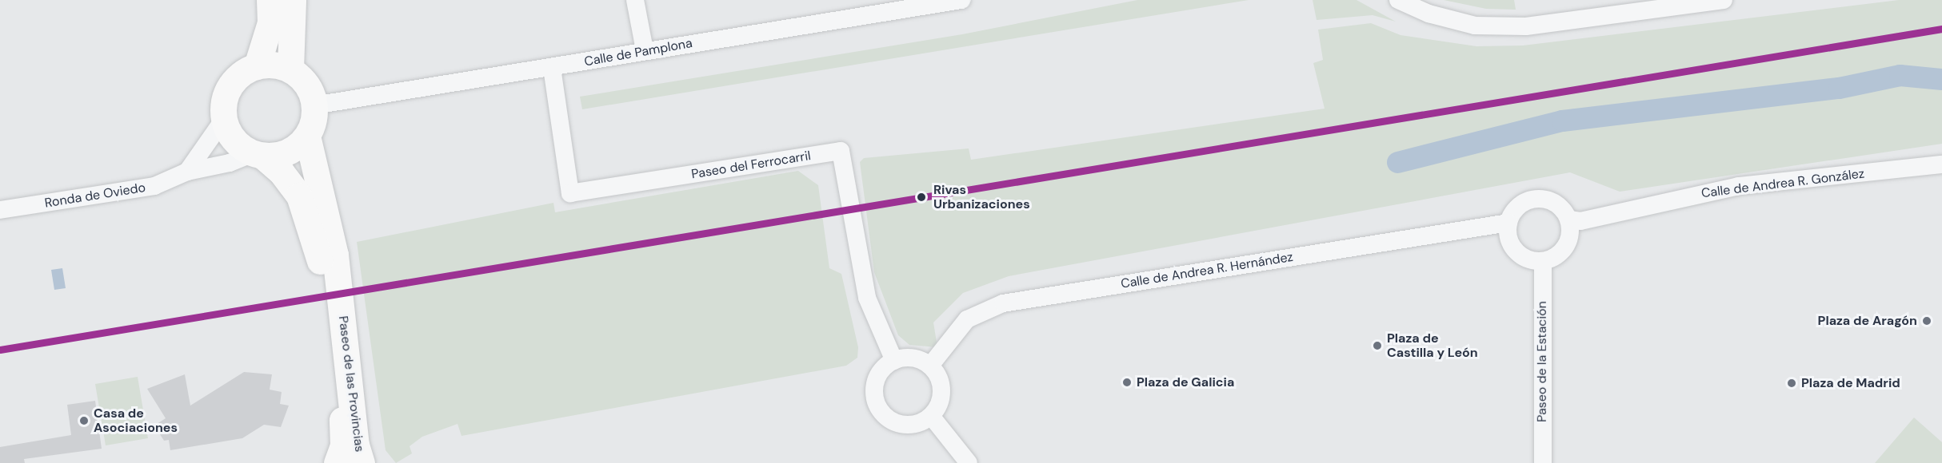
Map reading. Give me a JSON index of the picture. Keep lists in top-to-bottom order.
{
  "streets": {
    "street": [
      "Calle de Pamplona",
      "Paseo del Ferrocarril",
      "Calle de Andrea R. González",
      "Ronda de Oviedo",
      "Calle de Andrea R. Hernández",
      "Paseo de la Estación",
      "Paseo de las Provincias"
    ]
  },
  "crossings": [
    ["Calle de Pamplona", "Paseo del Ferrocarril"],
    ["Calle de Pamplona", "Ronda de Oviedo"],
    ["Calle de Pamplona", "Paseo de las Provincias"],
    ["Paseo del Ferrocarril", "Calle de Andrea R. Hernández"],
    ["Calle de Andrea R. González", "Calle de Andrea R. Hernández"],
    ["Calle de Andrea R. González", "Paseo de la Estación"],
    ["Ronda de Oviedo", "Paseo de las Provincias"],
    ["Calle de Andrea R. Hernández", "Paseo de la Estación"]
  ],
  "places": [
    "Rivas Urbanizaciones",
    "Plaza de Aragón",
    "Plaza de Castilla y León",
    "Plaza de Galicia",
    "Plaza de Madrid",
    "Casa de Asociaciones"
  ]
}
